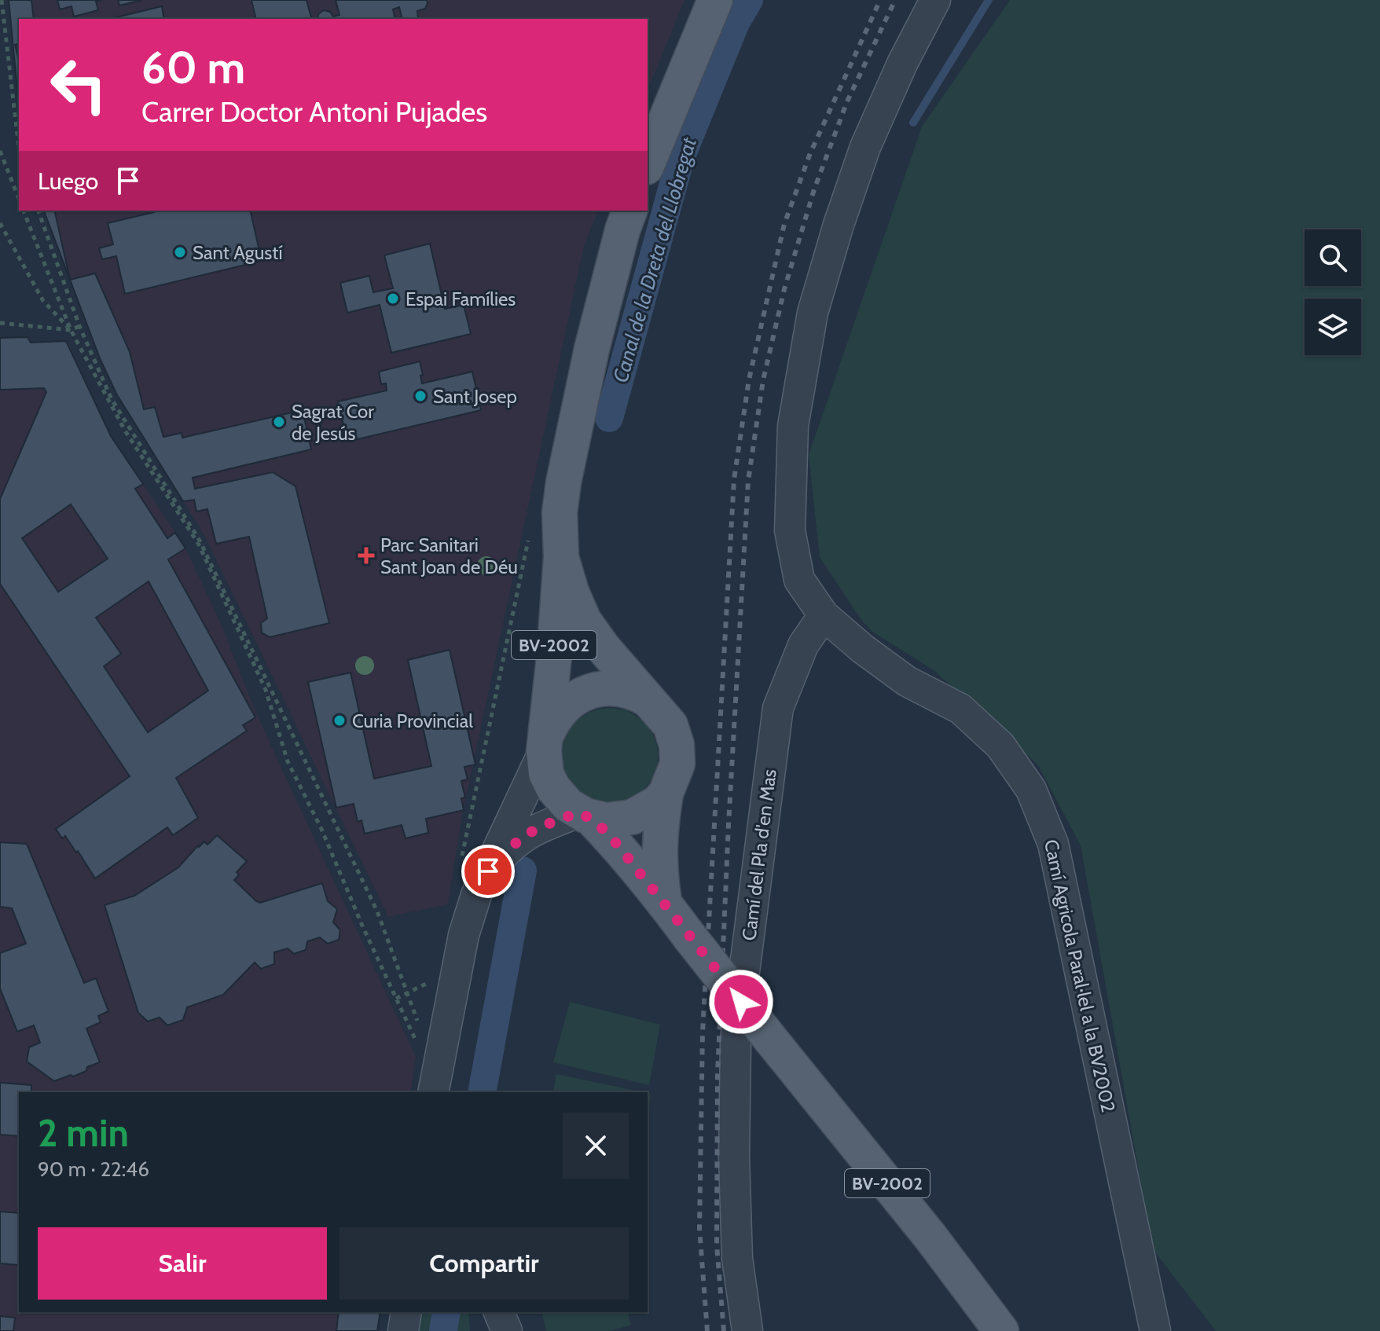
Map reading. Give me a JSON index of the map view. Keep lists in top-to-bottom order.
{
  "streets": {
    "main road": ["BV-2002"],
    "street": ["Camí del Pla d'en Mas", "Camí Agricola Paral·lel a la BV2002"]
  },
  "crossings": [
    ["Camí del Pla d'en Mas", "Camí Agricola Paral·lel a la BV2002"]
  ],
  "water": ["Canal de la Dreta del Llobregat"],
  "places": {
    "other": [
      "Sant Agustí",
      "Espai Famílies",
      "Sant Josep",
      "Sagrat Cor de Jesús",
      "Curia Provincial"
    ],
    "health": ["Parc Sanitari Sant Joan de Déu"]
  },
  "page": {
    "turn": ["60 m", "Carrer Doctor Antoni Pujades"],
    "then": "Luego",
    "heading": ["2 min", "90 m · 22:46"],
    "buttons": ["Salir", "Compartir"]
  }
}
